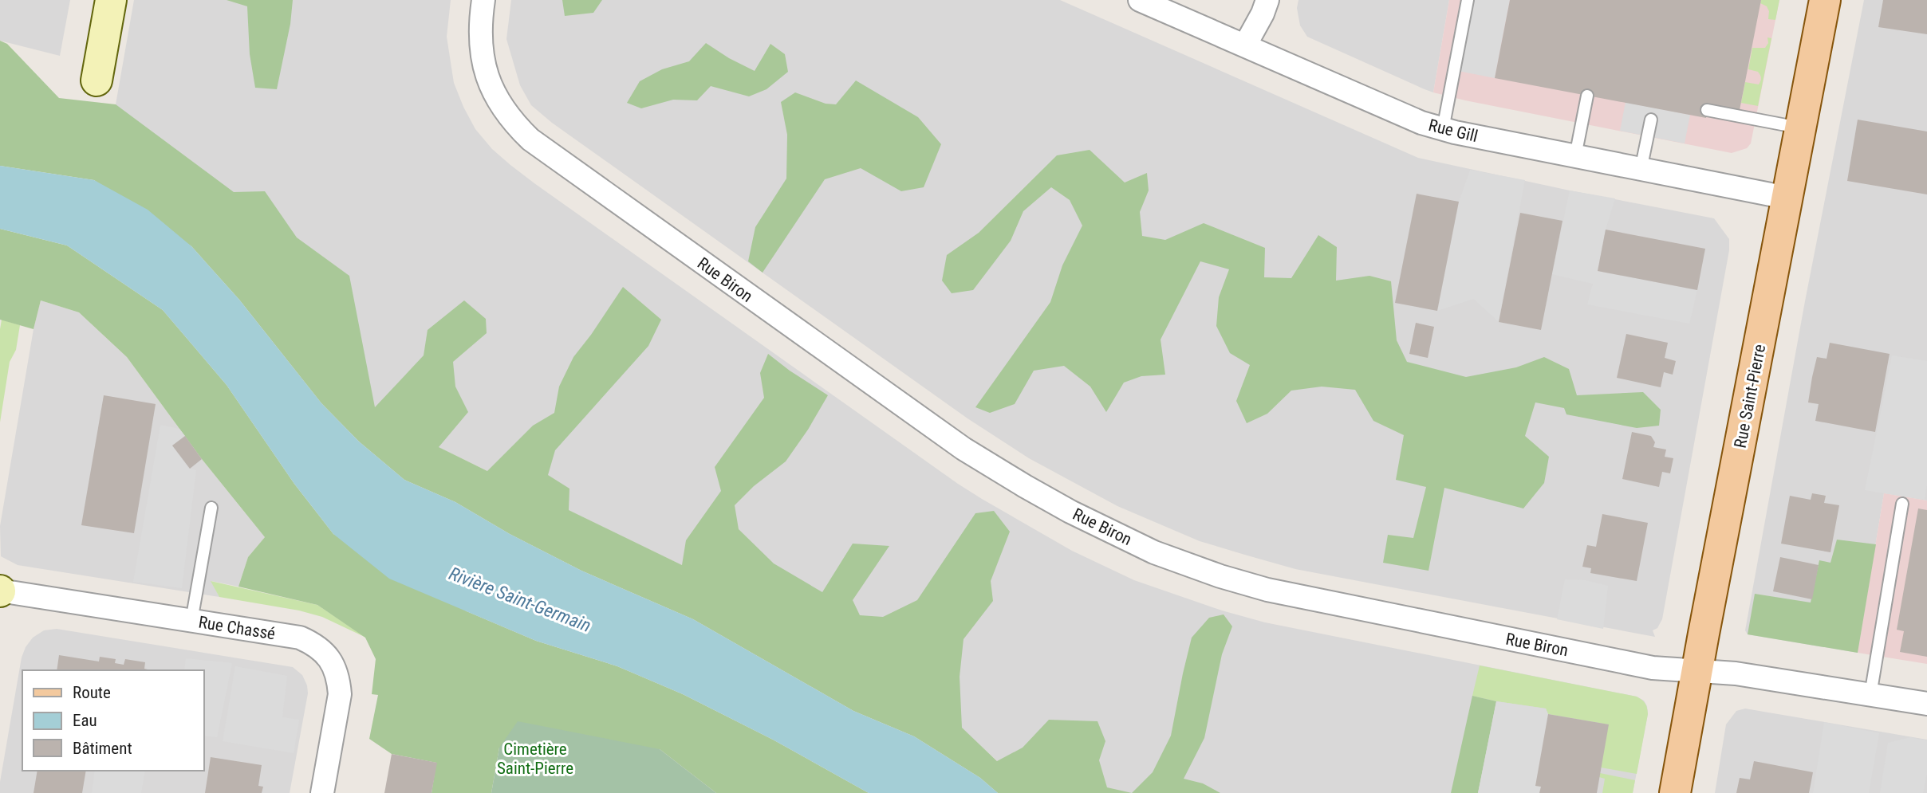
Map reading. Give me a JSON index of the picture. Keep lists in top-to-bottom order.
{
  "streets": {
    "main road": ["Rue Saint-Pierre"],
    "street": ["Rue Gill", "Rue Biron", "Rue Chassé"]
  },
  "crossings": [
    ["Rue Gill", "Rue Saint-Pierre"],
    ["Rue Biron", "Rue Saint-Pierre"]
  ],
  "water": ["Rivière Saint-Germain"],
  "parks": ["Cimetière Saint-Pierre"],
  "legend": ["Route", "Eau", "Bâtiment"]
}
